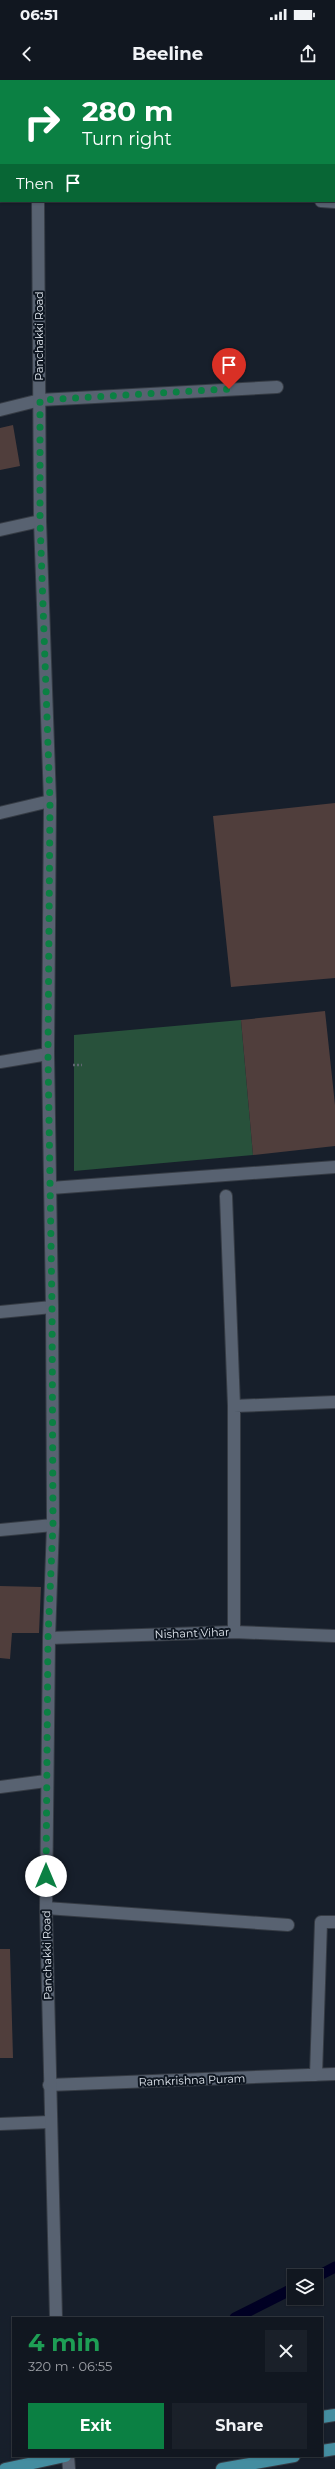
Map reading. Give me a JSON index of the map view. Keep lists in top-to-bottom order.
{
  "streets": {
    "street": ["Panchakki Road", "Nishant Vihar", "Ramkrishna Puram"]
  },
  "crossings": [
    ["Panchakki Road", "Nishant Vihar"],
    ["Panchakki Road", "Ramkrishna Puram"]
  ],
  "page": {
    "status": "06:51",
    "header": "Beeline",
    "turn": ["280 m", "Turn right"],
    "then": "Then",
    "heading": ["4 min", "320 m · 06:55"],
    "buttons": ["Exit", "Share"]
  }
}
